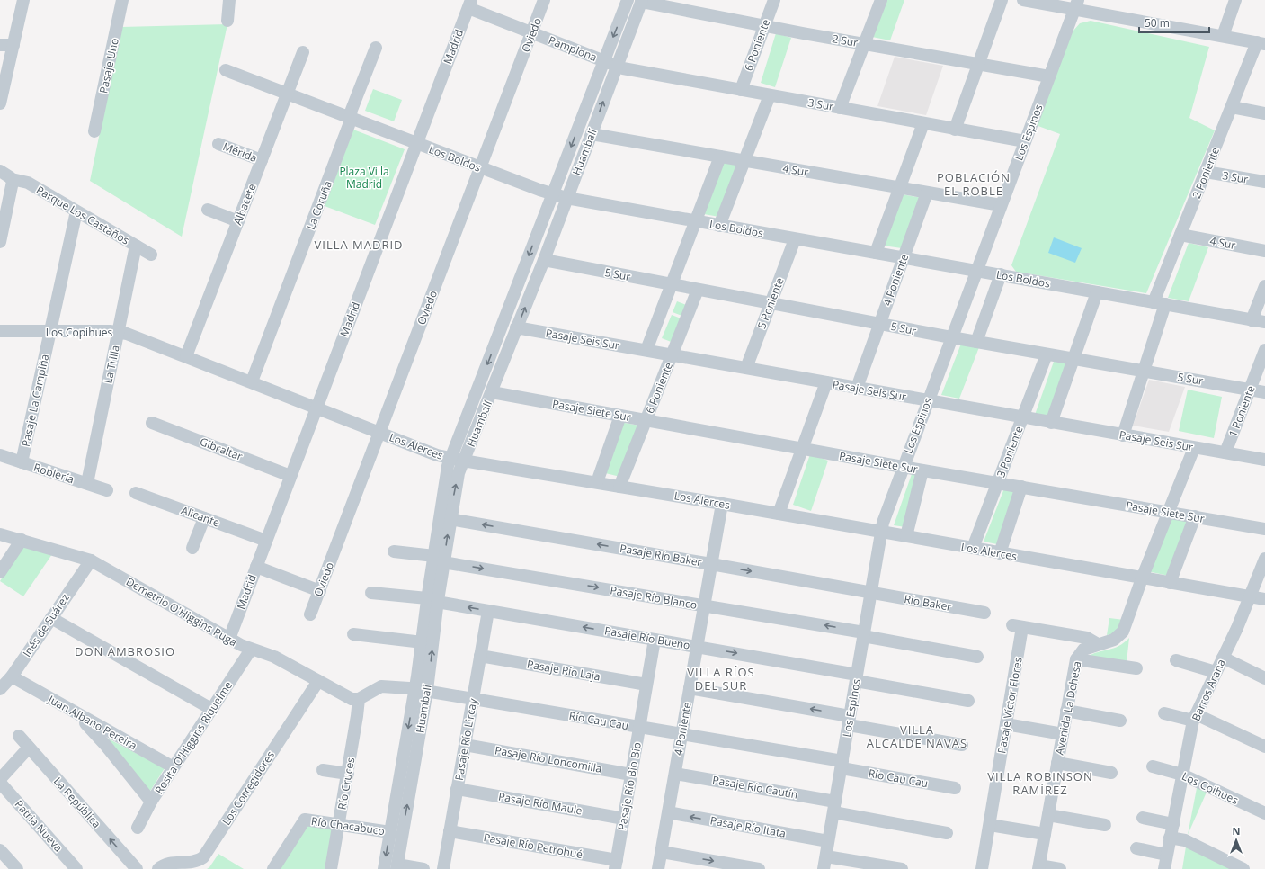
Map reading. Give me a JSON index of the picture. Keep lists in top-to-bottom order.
{
  "streets": {
    "street": [
      "Oviedo",
      "2 Sur",
      "6 Poniente",
      "Madrid",
      "Pamplona",
      "Pasaje Uno",
      "3 Sur",
      "Los Espinos",
      "Mérida",
      "Huambalí",
      "Los Boldos",
      "4 Sur",
      "2 Poniente",
      "Albacete",
      "La Coruña",
      "Parque Los Castaños",
      "5 Sur",
      "4 Poniente",
      "5 Poniente",
      "Los Copihues",
      "Pasaje Seis Sur",
      "La Trilla",
      "Pasaje La Campiña",
      "Pasaje Siete Sur",
      "1 Poniente",
      "Los Alerces",
      "Gibraltar",
      "3 Poniente",
      "Roblería",
      "Alicante",
      "Pasaje Río Baker",
      "Pasaje Río Blanco",
      "Río Baker",
      "Demetrio O'Higgins Puga",
      "Inés de Suárez",
      "Pasaje Río Bueno",
      "Pasaje Río Laja",
      "Barros Arana",
      "Pasaje Víctor Flores",
      "Avenida La Dehesa",
      "Río Cau Cau",
      "Juan Albano Pereira",
      "Rosita O'Higgins Riquelme",
      "Pasaje Río Lircay",
      "Pasaje Río Loncomilla",
      "Río Cruces",
      "Pasaje Río Bio Bio",
      "Pasaje Río Cautín",
      "Los Corregidores",
      "Los Coihues",
      "La República",
      "Pasaje Río Maule",
      "Patria Nueva",
      "Río Chacabuco",
      "Pasaje Río Itata",
      "Pasaje Río Petrohué"
    ]
  },
  "crossings": [
    ["Oviedo", "Pamplona"],
    ["Oviedo", "Los Boldos"],
    ["Oviedo", "Los Alerces"],
    ["2 Sur", "6 Poniente"],
    ["2 Sur", "Los Espinos"],
    ["2 Sur", "Huambalí"],
    ["6 Poniente", "3 Sur"],
    ["6 Poniente", "5 Sur"],
    ["6 Poniente", "Pasaje Seis Sur"],
    ["6 Poniente", "Pasaje Siete Sur"],
    ["6 Poniente", "Los Alerces"],
    ["Madrid", "Pamplona"],
    ["Madrid", "Los Boldos"],
    ["Madrid", "Los Alerces"],
    ["Madrid", "Gibraltar"],
    ["Madrid", "Alicante"],
    ["Madrid", "Demetrio O'Higgins Puga"],
    ["Pamplona", "3 Sur"],
    ["Pamplona", "Huambalí"],
    ["3 Sur", "Los Espinos"],
    ["3 Sur", "Huambalí"],
    ["3 Sur", "2 Poniente"],
    ["Los Espinos", "Los Boldos"],
    ["Los Espinos", "4 Sur"],
    ["Los Espinos", "5 Sur"],
    ["Los Espinos", "Pasaje Seis Sur"],
    ["Los Espinos", "Pasaje Siete Sur"],
    ["Los Espinos", "Los Alerces"],
    ["Los Espinos", "Pasaje Río Baker"],
    ["Los Espinos", "Pasaje Río Blanco"],
    ["Los Espinos", "Río Baker"],
    ["Los Espinos", "Pasaje Río Bueno"],
    ["Los Espinos", "Río Cau Cau"],
    ["Los Espinos", "Pasaje Río Cautín"],
    ["Los Espinos", "Pasaje Río Itata"],
    ["Mérida", "Albacete"],
    ["Huambalí", "Los Boldos"],
    ["Huambalí", "4 Sur"],
    ["Huambalí", "5 Sur"],
    ["Huambalí", "Pasaje Seis Sur"],
    ["Huambalí", "Pasaje Siete Sur"],
    ["Huambalí", "Los Alerces"],
    ["Huambalí", "Pasaje Río Baker"],
    ["Huambalí", "Pasaje Río Blanco"],
    ["Huambalí", "Pasaje Río Bueno"],
    ["Huambalí", "Río Cau Cau"],
    ["Huambalí", "Río Chacabuco"],
    ["Los Boldos", "2 Poniente"],
    ["Los Boldos", "Albacete"],
    ["Los Boldos", "La Coruña"],
    ["Los Boldos", "4 Poniente"],
    ["Los Boldos", "5 Poniente"],
    ["4 Sur", "2 Poniente"],
    ["4 Sur", "4 Poniente"],
    ["2 Poniente", "5 Sur"],
    ["2 Poniente", "Pasaje Seis Sur"],
    ["Albacete", "Los Alerces"],
    ["La Coruña", "Los Alerces"],
    ["Parque Los Castaños", "La Trilla"],
    ["Parque Los Castaños", "Pasaje La Campiña"],
    ["5 Sur", "4 Poniente"],
    ["5 Sur", "5 Poniente"],
    ["5 Sur", "1 Poniente"],
    ["5 Sur", "3 Poniente"],
    ["4 Poniente", "Pasaje Seis Sur"],
    ["4 Poniente", "Los Alerces"],
    ["4 Poniente", "Pasaje Río Baker"],
    ["4 Poniente", "Pasaje Río Blanco"],
    ["4 Poniente", "Pasaje Río Bueno"],
    ["4 Poniente", "Río Cau Cau"],
    ["4 Poniente", "Pasaje Río Cautín"],
    ["4 Poniente", "Pasaje Río Itata"],
    ["5 Poniente", "Pasaje Seis Sur"],
    ["Los Copihues", "La Trilla"],
    ["Los Copihues", "Pasaje La Campiña"],
    ["Los Copihues", "Los Alerces"],
    ["Pasaje Seis Sur", "1 Poniente"],
    ["Pasaje Seis Sur", "3 Poniente"],
    ["La Trilla", "Roblería"],
    ["Pasaje La Campiña", "Roblería"],
    ["Pasaje Siete Sur", "3 Poniente"],
    ["Los Alerces", "3 Poniente"],
    ["Los Alerces", "Barros Arana"],
    ["Los Alerces", "Avenida La Dehesa"],
    ["Pasaje Río Baker", "Río Baker"],
    ["Demetrio O'Higgins Puga", "Inés de Suárez"],
    ["Demetrio O'Higgins Puga", "Río Cau Cau"],
    ["Demetrio O'Higgins Puga", "Rosita O'Higgins Riquelme"],
    ["Demetrio O'Higgins Puga", "Río Cruces"],
    ["Demetrio O'Higgins Puga", "Los Corregidores"],
    ["Inés de Suárez", "Juan Albano Pereira"],
    ["Pasaje Río Bueno", "Pasaje Río Lircay"],
    ["Pasaje Río Bueno", "Pasaje Río Bio Bio"],
    ["Pasaje Río Laja", "Pasaje Río Lircay"],
    ["Pasaje Río Laja", "Pasaje Río Bio Bio"],
    ["Barros Arana", "Los Coihues"],
    ["Pasaje Víctor Flores", "Avenida La Dehesa"],
    ["Río Cau Cau", "Pasaje Río Lircay"],
    ["Río Cau Cau", "Río Cruces"],
    ["Río Cau Cau", "Pasaje Río Bio Bio"],
    ["Juan Albano Pereira", "Rosita O'Higgins Riquelme"],
    ["Pasaje Río Lircay", "Pasaje Río Loncomilla"],
    ["Pasaje Río Lircay", "Pasaje Río Maule"],
    ["Pasaje Río Lircay", "Pasaje Río Petrohué"],
    ["Pasaje Río Loncomilla", "Pasaje Río Bio Bio"],
    ["Río Cruces", "Río Chacabuco"],
    ["Pasaje Río Bio Bio", "Pasaje Río Maule"],
    ["Pasaje Río Bio Bio", "Pasaje Río Petrohué"]
  ],
  "districts": [
    "POBLACIÓN EL ROBLE",
    "VILLA MADRID",
    "DON AMBROSIO",
    "VILLA RÍOS DEL SUR",
    "VILLA ALCALDE NAVAS",
    "VILLA ROBINSON RAMÍREZ"
  ],
  "parks": ["Plaza Villa Madrid"],
  "scale_bar": "50 m",
  "north": "top"
}
